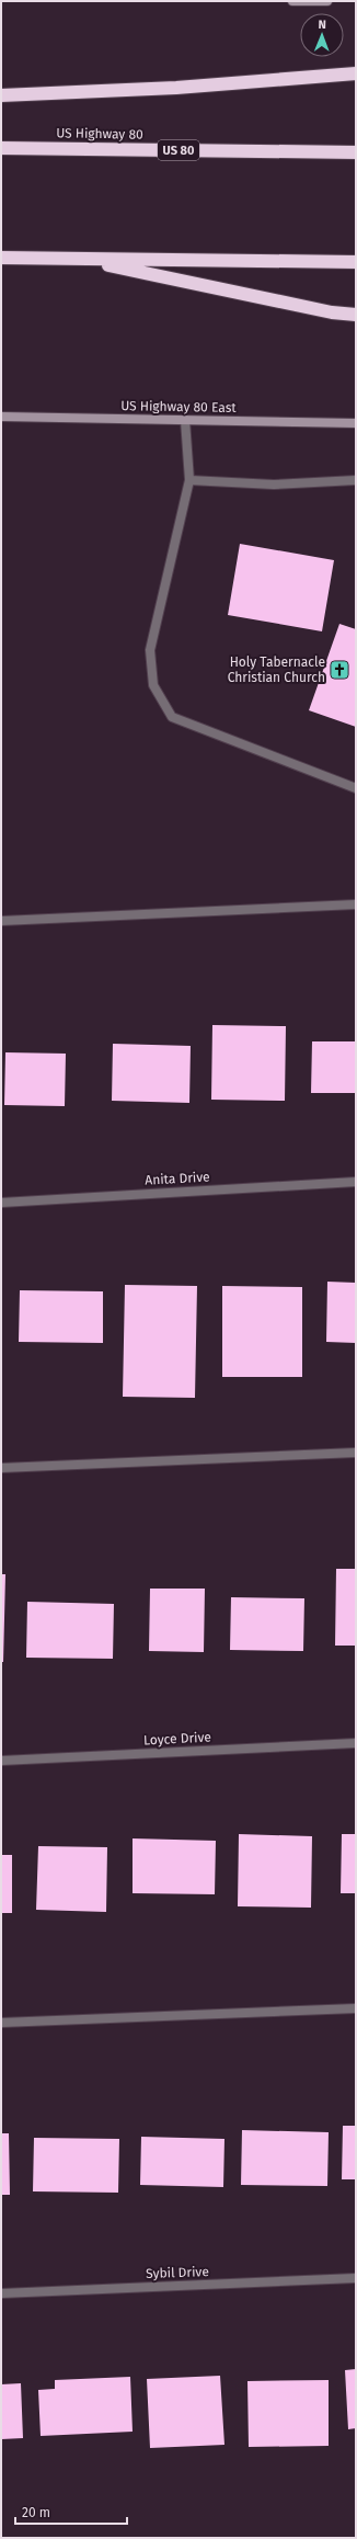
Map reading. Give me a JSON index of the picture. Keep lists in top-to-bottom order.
{
  "streets": {
    "highway": ["US Highway 80", "US 80"],
    "main road": ["US Highway 80 East"],
    "street": ["Anita Drive", "Loyce Drive", "Sybil Drive"]
  },
  "places": {
    "church": ["Holy Tabernacle Christian Church"]
  },
  "scale_bar": "20 m",
  "north": "top"
}
